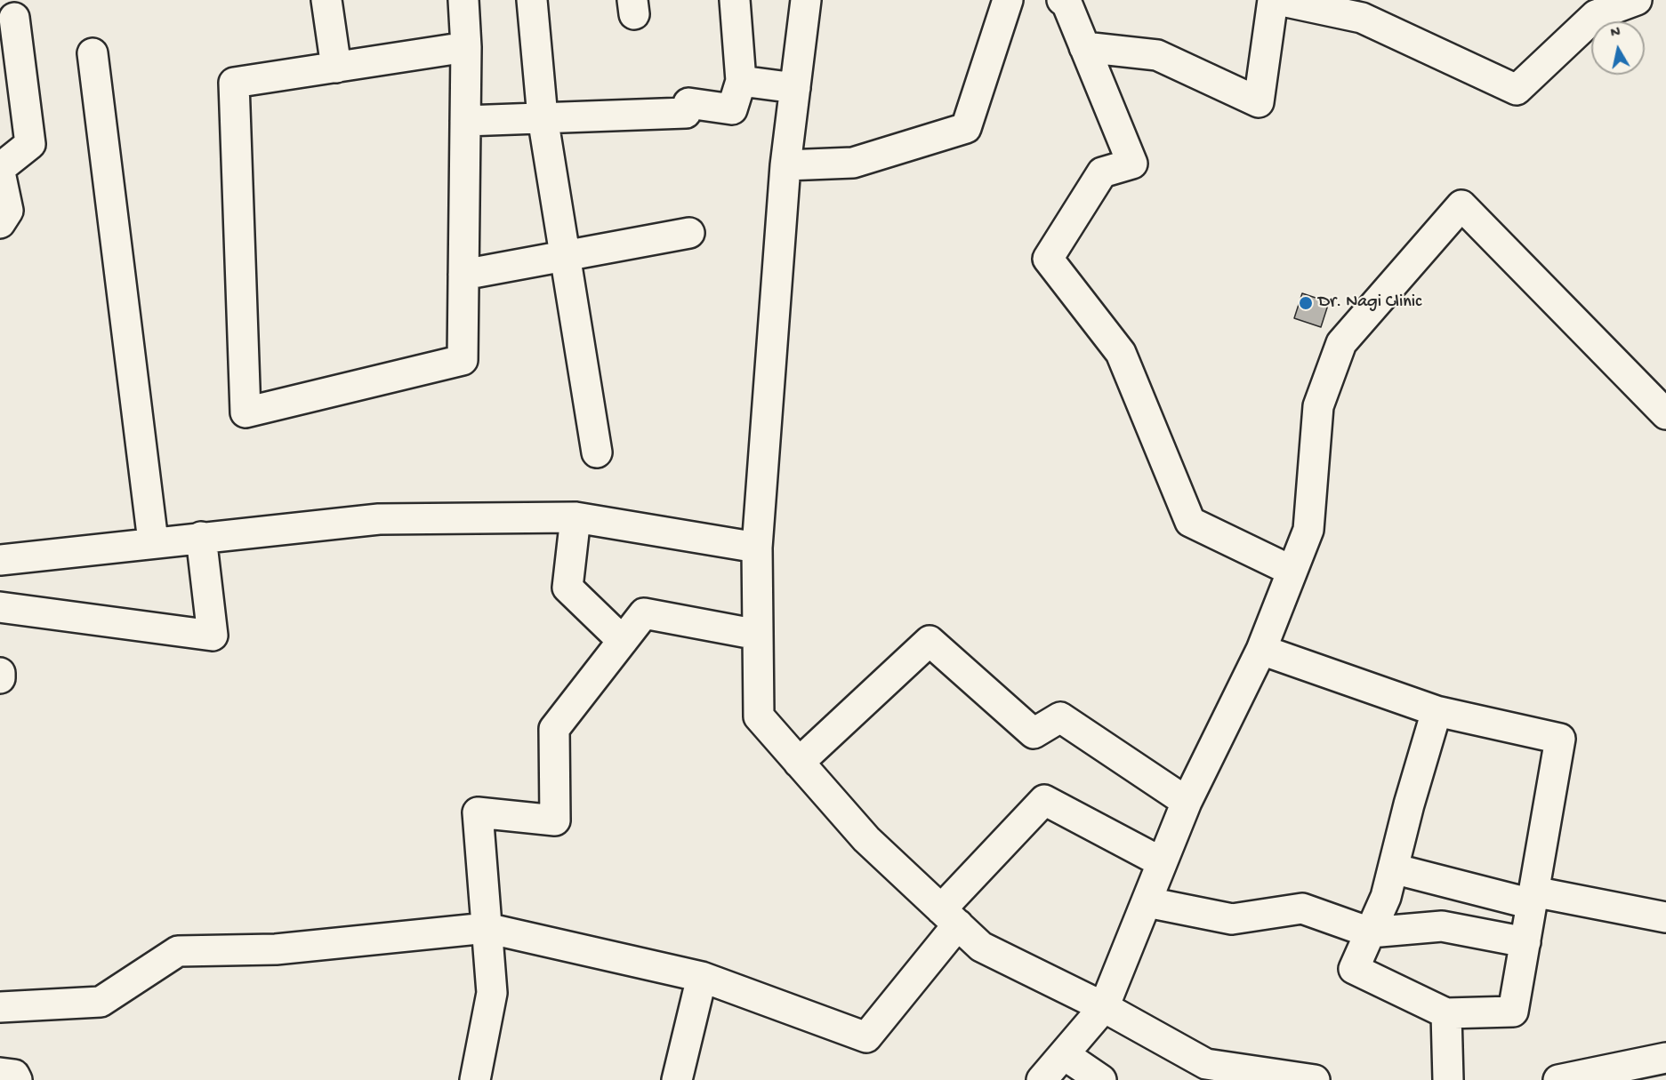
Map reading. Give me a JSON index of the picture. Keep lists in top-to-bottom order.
{
  "places": ["Dr. Nagi Clinic"],
  "north": "top"
}
